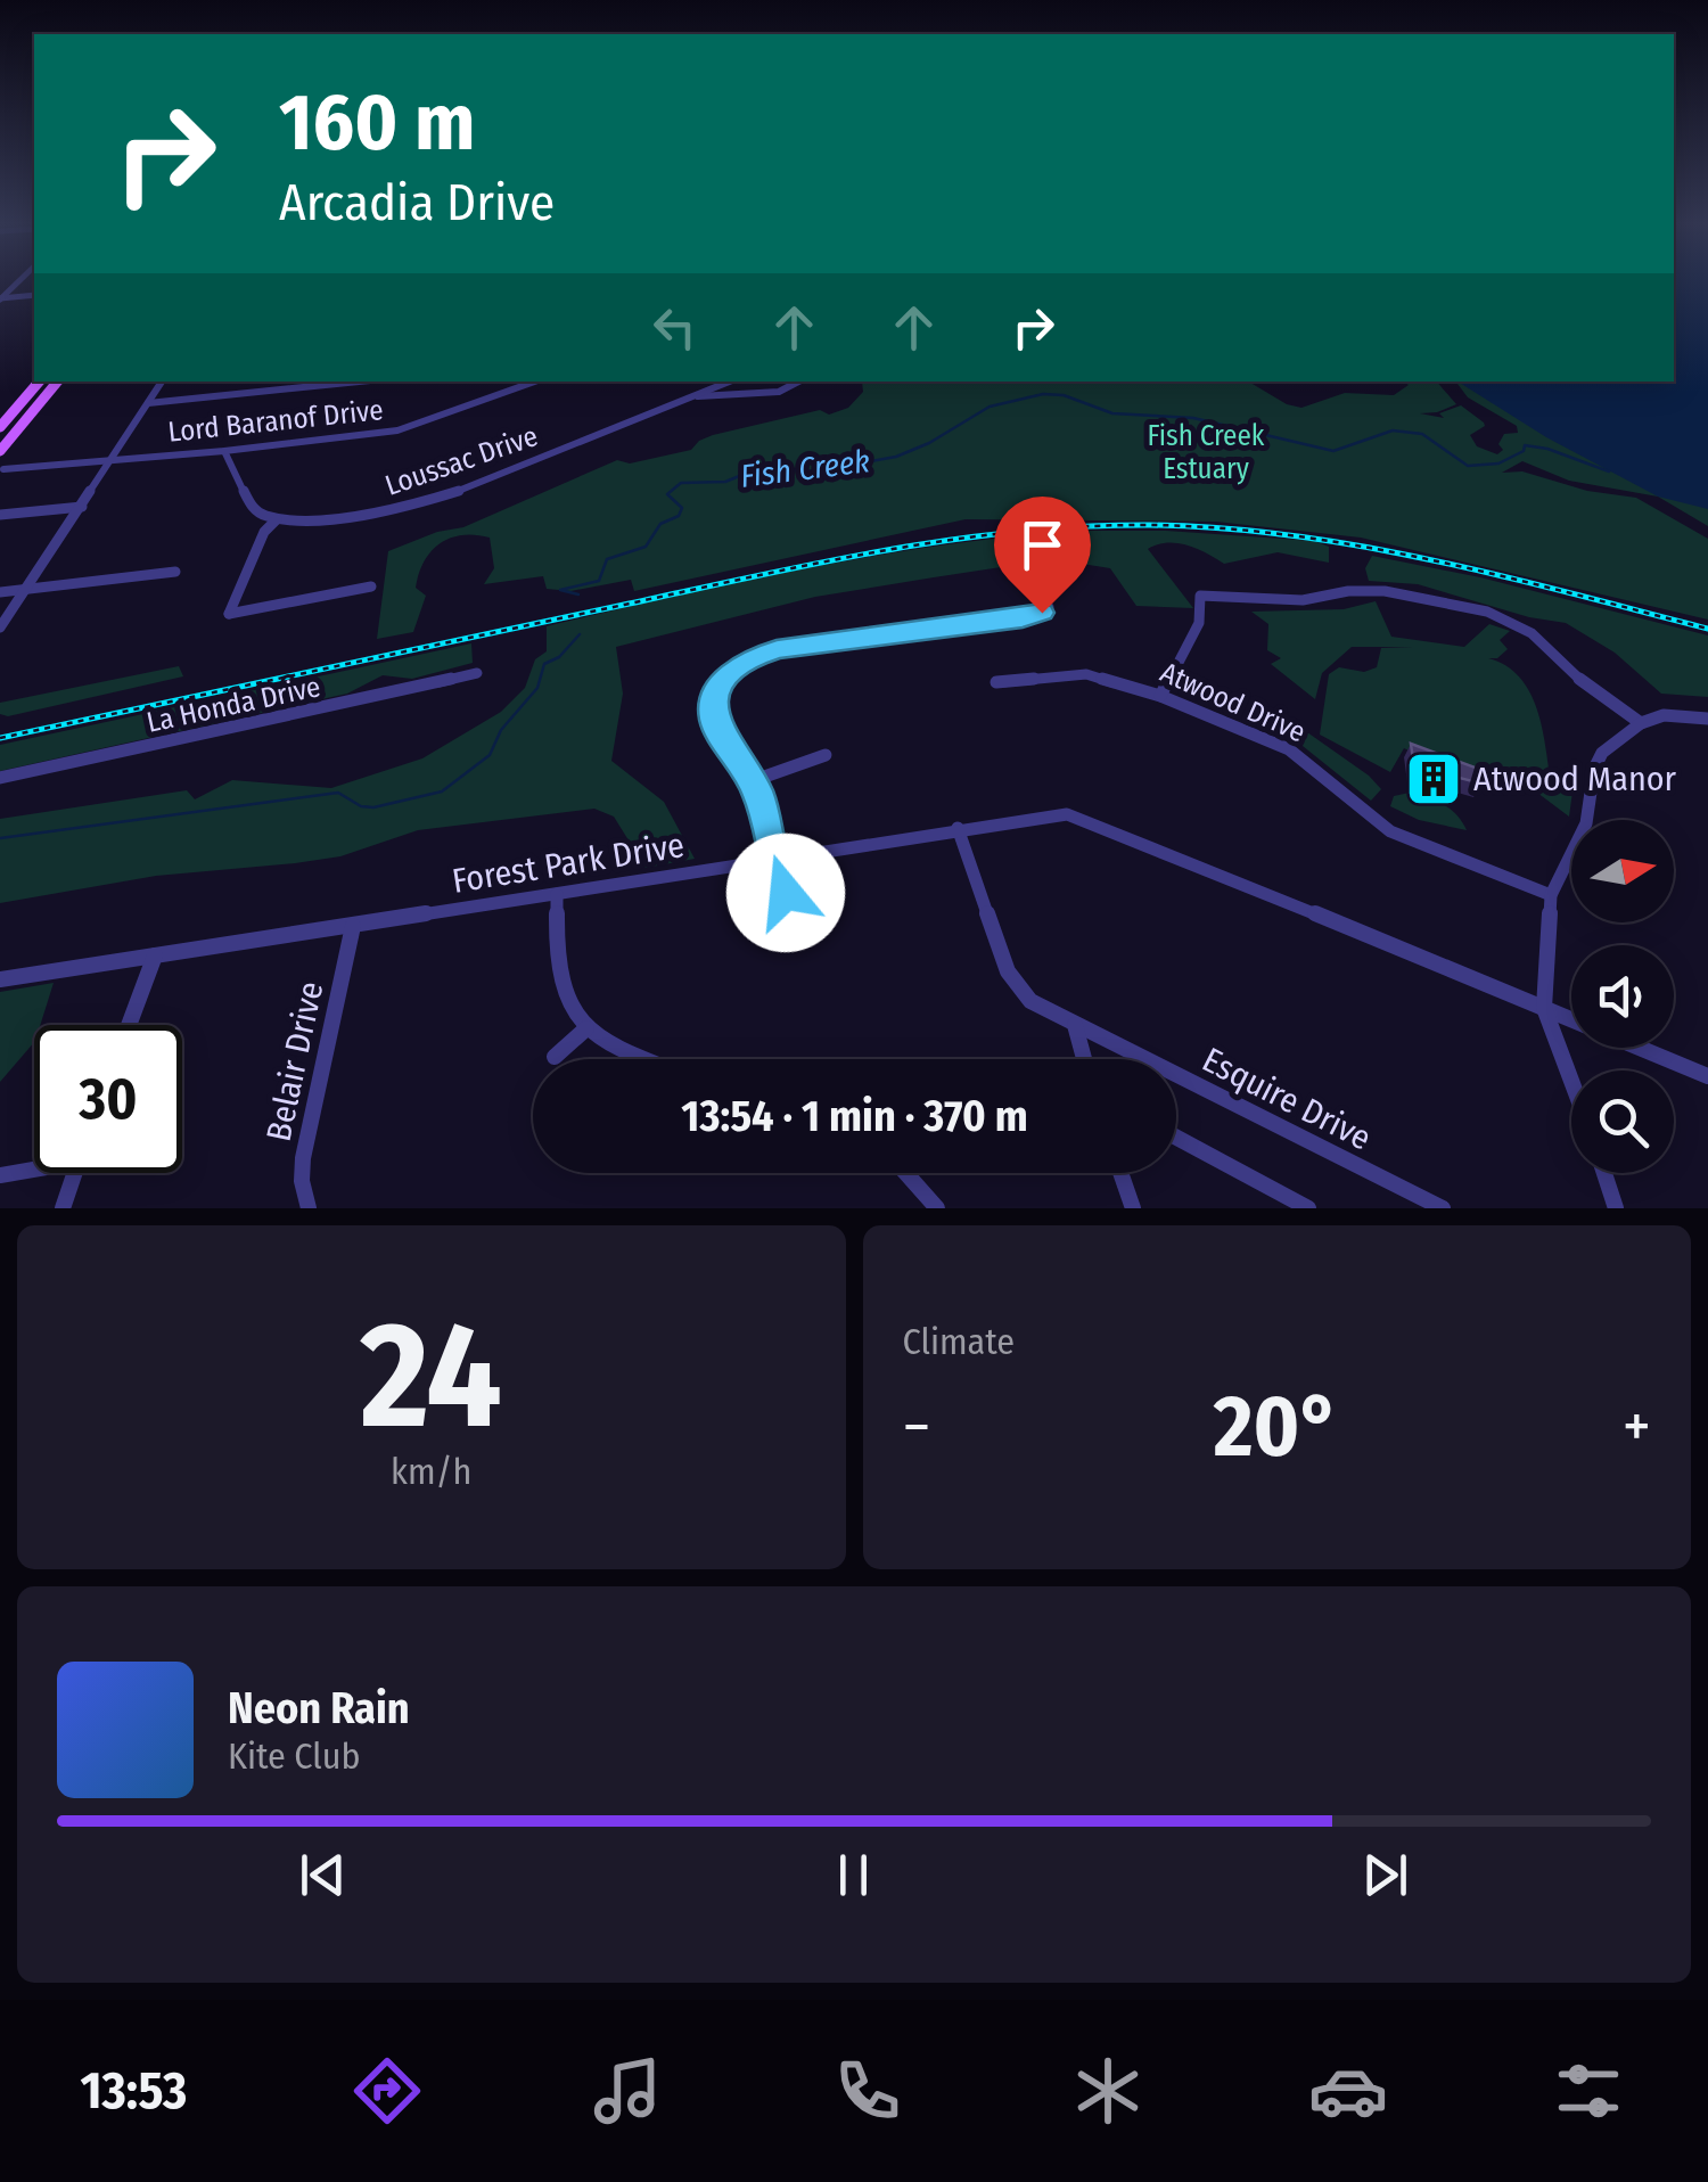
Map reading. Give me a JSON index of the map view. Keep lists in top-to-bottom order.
{
  "streets": {
    "street": [
      "Lord Baranof Drive",
      "Loussac Drive",
      "Atwood Drive",
      "La Honda Drive",
      "Forest Park Drive",
      "Belair Drive",
      "Esquire Drive"
    ]
  },
  "crossings": [
    ["Forest Park Drive", "Belair Drive"],
    ["Forest Park Drive", "Esquire Drive"]
  ],
  "water": ["Fish Creek"],
  "parks": ["Fish Creek Estuary"],
  "places": {
    "building": ["Atwood Manor"]
  },
  "north": "right",
  "page": {
    "turn": ["160 m", "Arcadia Drive"],
    "limit": "30",
    "trip": "13:54 · 1 min · 370 m",
    "tile": [
      ["24", "km/h"],
      "Climate"
    ],
    "heat": ["−", "20°", "+"],
    "song": ["Neon Rain", "Kite Club"],
    "tabs": "13:53"
  }
}
